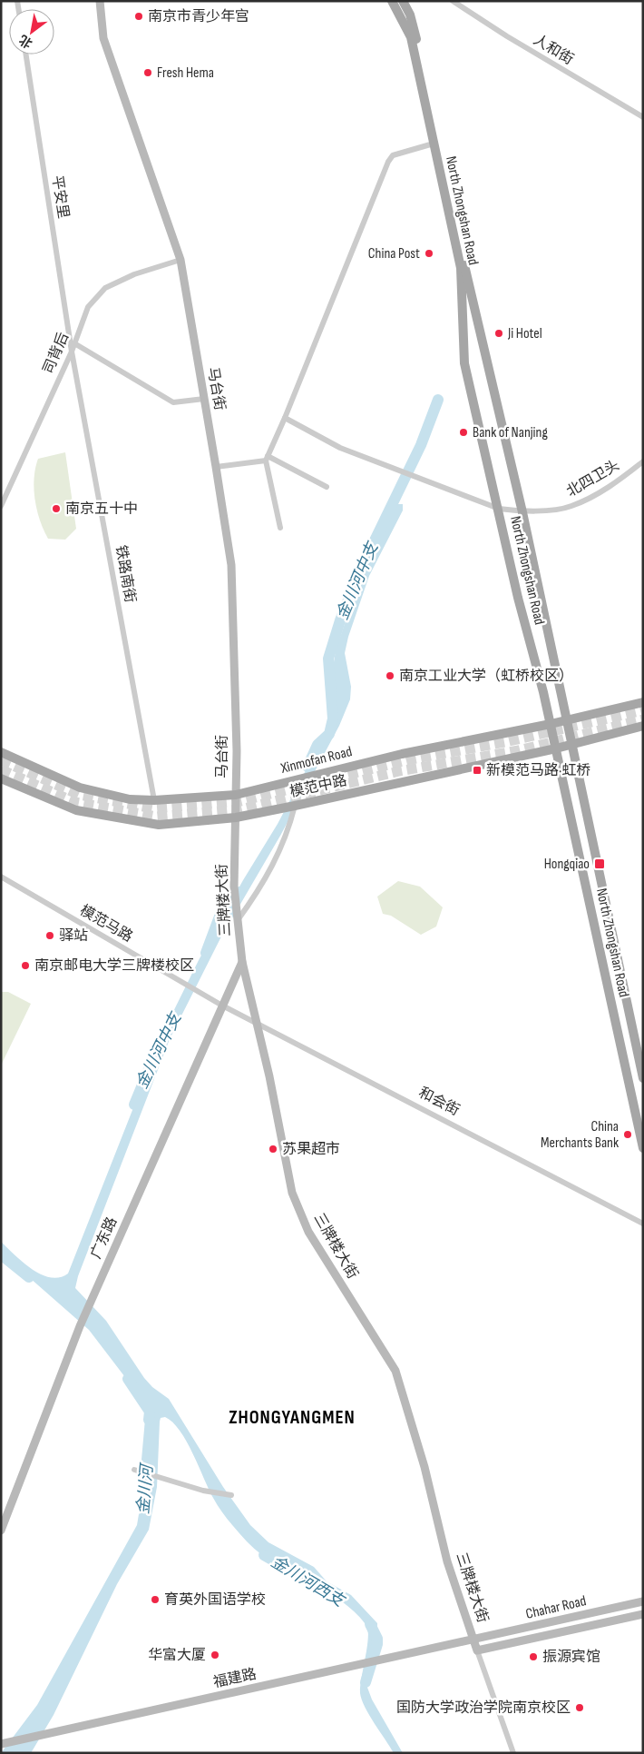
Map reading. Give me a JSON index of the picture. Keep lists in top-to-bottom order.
{
  "streets": {
    "main road": ["North Zhongshan Road", "Xinmofan Road", "模范中路"],
    "street": [
      "人和街",
      "平安里",
      "司背后",
      "马台街",
      "北四卫头",
      "铁路南街",
      "三牌楼大街",
      "模范马路",
      "和会街",
      "广东路",
      "Chahar Road",
      "福建路"
    ]
  },
  "crossings": [
    ["平安里", "司背后"],
    ["平安里", "铁路南街"],
    ["North Zhongshan Road", "北四卫头"],
    ["North Zhongshan Road", "Xinmofan Road"],
    ["North Zhongshan Road", "模范中路"],
    ["司背后", "马台街"],
    ["司背后", "铁路南街"],
    ["马台街", "Xinmofan Road"],
    ["马台街", "三牌楼大街"],
    ["铁路南街", "Xinmofan Road"],
    ["Xinmofan Road", "三牌楼大街"],
    ["模范中路", "三牌楼大街"],
    ["三牌楼大街", "和会街"],
    ["三牌楼大街", "广东路"],
    ["三牌楼大街", "Chahar Road"],
    ["三牌楼大街", "福建路"],
    ["模范马路", "和会街"],
    ["模范马路", "广东路"],
    ["和会街", "广东路"],
    ["Chahar Road", "福建路"]
  ],
  "districts": ["ZHONGYANGMEN"],
  "water": ["金川河中支", "金川河", "金川河西支"],
  "places": {
    "other": [
      "南京市青少年宫",
      "Fresh Hema",
      "China Post",
      "Ji Hotel",
      "Bank of Nanjing",
      "南京五十中",
      "南京工业大学（虹桥校区）",
      "驿站",
      "南京邮电大学三牌楼校区",
      "China Merchants Bank",
      "苏果超市",
      "育英外国语学校",
      "华富大厦",
      "振源宾馆",
      "国防大学政治学院南京校区"
    ],
    "transit": ["新模范马路·虹桥", "Hongqiao"]
  },
  "north": "bottom left"
}
